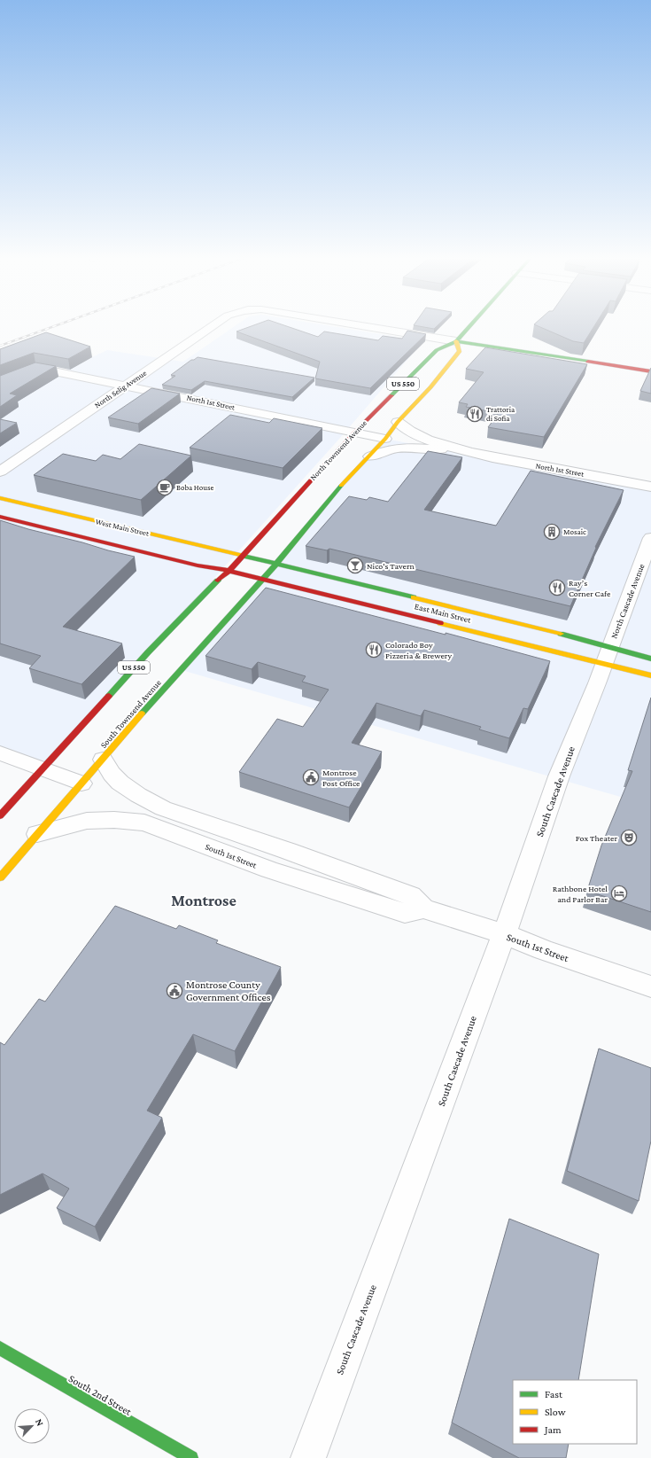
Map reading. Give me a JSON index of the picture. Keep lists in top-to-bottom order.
{
  "streets": {
    "main road": [
      "US 550",
      "North Townsend Avenue",
      "West Main Street",
      "East Main Street",
      "South Townsend Avenue",
      "South 2nd Street"
    ],
    "street": [
      "North Selig Avenue",
      "North 1st Street",
      "North Cascade Avenue",
      "South Cascade Avenue",
      "South 1st Street"
    ]
  },
  "crossings": [
    ["US 550", "North Selig Avenue"],
    ["US 550", "North 1st Street"],
    ["US 550", "North Townsend Avenue"],
    ["US 550", "East Main Street"],
    ["US 550", "South Townsend Avenue"],
    ["North Selig Avenue", "North 1st Street"],
    ["North Selig Avenue", "North Townsend Avenue"],
    ["North 1st Street", "North Townsend Avenue"],
    ["North Townsend Avenue", "West Main Street"],
    ["North Townsend Avenue", "East Main Street"],
    ["West Main Street", "East Main Street"],
    ["North Cascade Avenue", "East Main Street"],
    ["North Cascade Avenue", "South Cascade Avenue"],
    ["East Main Street", "South Townsend Avenue"],
    ["East Main Street", "South Cascade Avenue"],
    ["South Townsend Avenue", "South 1st Street"],
    ["South Cascade Avenue", "South 1st Street"]
  ],
  "districts": ["Montrose"],
  "places": {
    "restaurant": ["Trattoria di Sofia", "Ray’s Corner Cafe", "Colorado Boy Pizzeria & Brewery"],
    "cafe": ["Boba House"],
    "building": ["Mosaic"],
    "bar": ["Nico's Tavern"],
    "public building": ["Montrose Post Office", "Montrose County Government Offices"],
    "theatre": ["Fox Theater"],
    "hotel": ["Rathbone Hotel and Parlor Bar"]
  },
  "legend": ["Fast", "Slow", "Jam"],
  "north": "top right"
}
